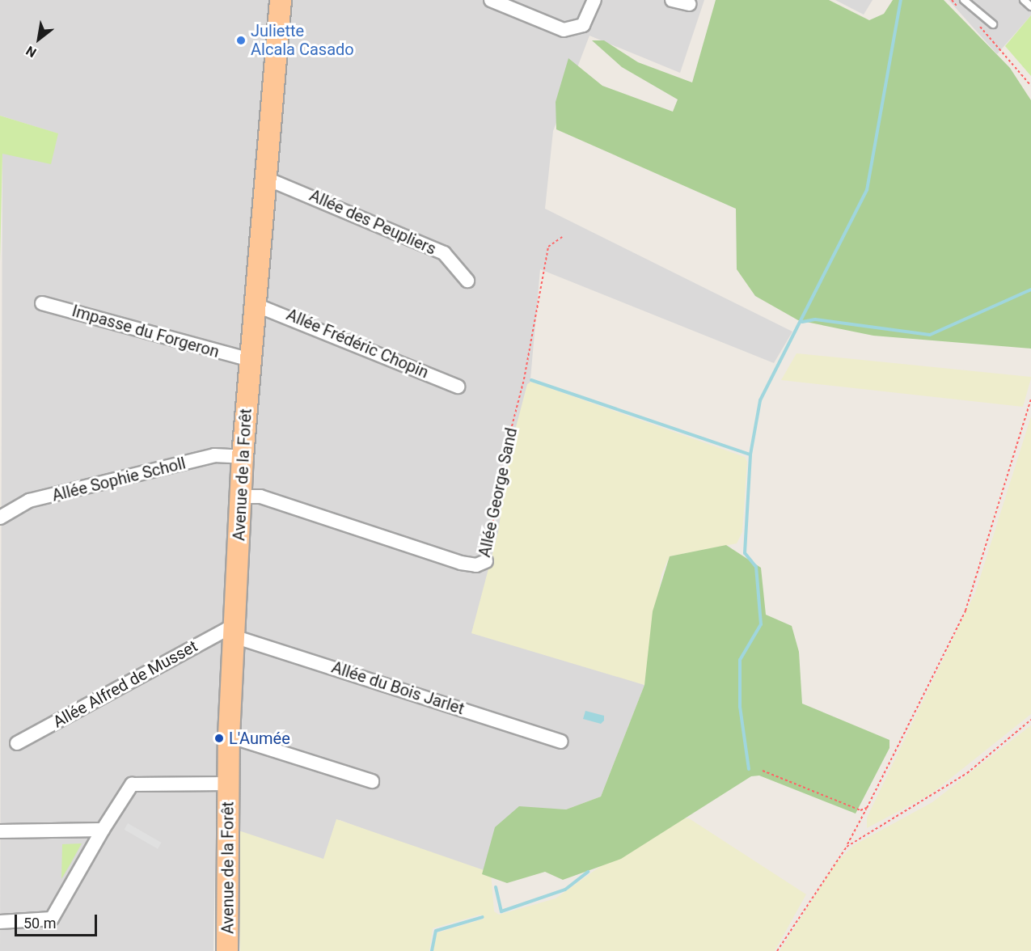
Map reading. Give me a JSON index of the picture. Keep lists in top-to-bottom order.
{
  "streets": {
    "main road": ["Avenue de la Forêt"],
    "street": [
      "Allée des Peupliers",
      "Impasse du Forgeron",
      "Allée Frédéric Chopin",
      "Allée Sophie Scholl",
      "Allée George Sand",
      "Allée Alfred de Musset",
      "Allée du Bois Jarlet"
    ]
  },
  "crossings": [
    ["Allée des Peupliers", "Avenue de la Forêt"],
    ["Impasse du Forgeron", "Avenue de la Forêt"],
    ["Allée Frédéric Chopin", "Avenue de la Forêt"],
    ["Avenue de la Forêt", "Allée Sophie Scholl"],
    ["Avenue de la Forêt", "Allée George Sand"],
    ["Avenue de la Forêt", "Allée Alfred de Musset"],
    ["Avenue de la Forêt", "Allée du Bois Jarlet"],
    ["Allée Alfred de Musset", "Allée du Bois Jarlet"]
  ],
  "places": ["Juliette Alcala Casado", "L'Aumée"],
  "scale_bar": "50 m",
  "north": "bottom left"
}
